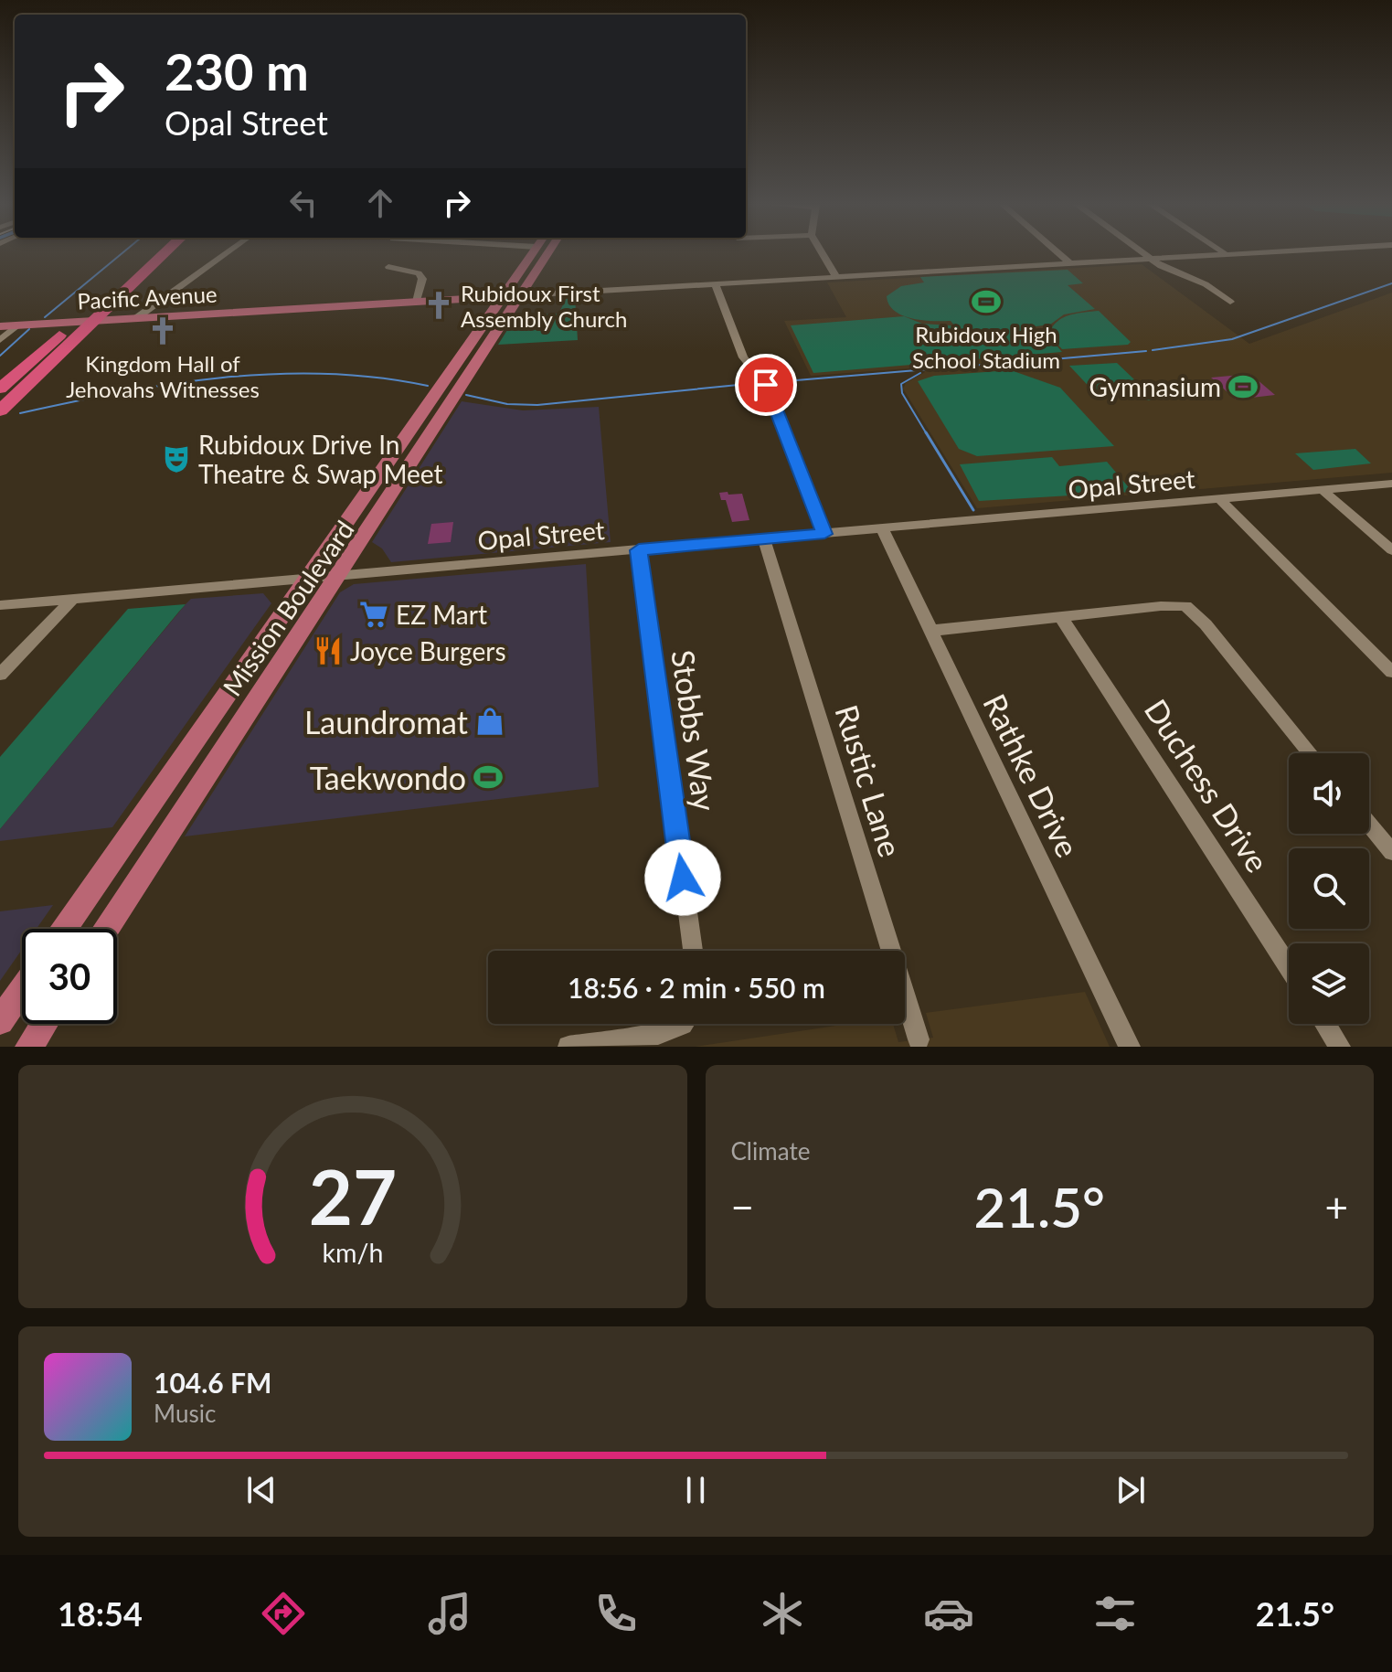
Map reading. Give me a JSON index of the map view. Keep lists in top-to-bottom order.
{
  "streets": {
    "main road": ["Pacific Avenue", "Mission Boulevard"],
    "street": [
      "Opal Street",
      "Stobbs Way",
      "Rathke Drive",
      "Rustic Lane",
      "Duchess Drive"
    ]
  },
  "crossings": [
    ["Pacific Avenue", "Mission Boulevard"],
    ["Opal Street", "Mission Boulevard"],
    ["Opal Street", "Stobbs Way"],
    ["Opal Street", "Rathke Drive"],
    ["Opal Street", "Rustic Lane"]
  ],
  "places": {
    "sports": ["Rubidoux High School Stadium", "Gymnasium", "Taekwondo"],
    "church": ["Rubidoux First Assembly Church", "Kingdom Hall of Jehovahs Witnesses"],
    "theatre": ["Rubidoux Drive In Theatre & Swap Meet"],
    "supermarket": ["EZ Mart"],
    "restaurant": ["Joyce Burgers"],
    "shop": ["Laundromat"]
  },
  "page": {
    "turn": ["230 m", "Opal Street"],
    "limit": "30",
    "trip": "18:56 · 2 min · 550 m",
    "tile": "Climate",
    "heat": ["−", "21.5°", "+"],
    "song": ["104.6 FM", "Music"],
    "tabs": ["18:54", "21.5°"],
    "gauge": ["27", "km/h"]
  }
}
